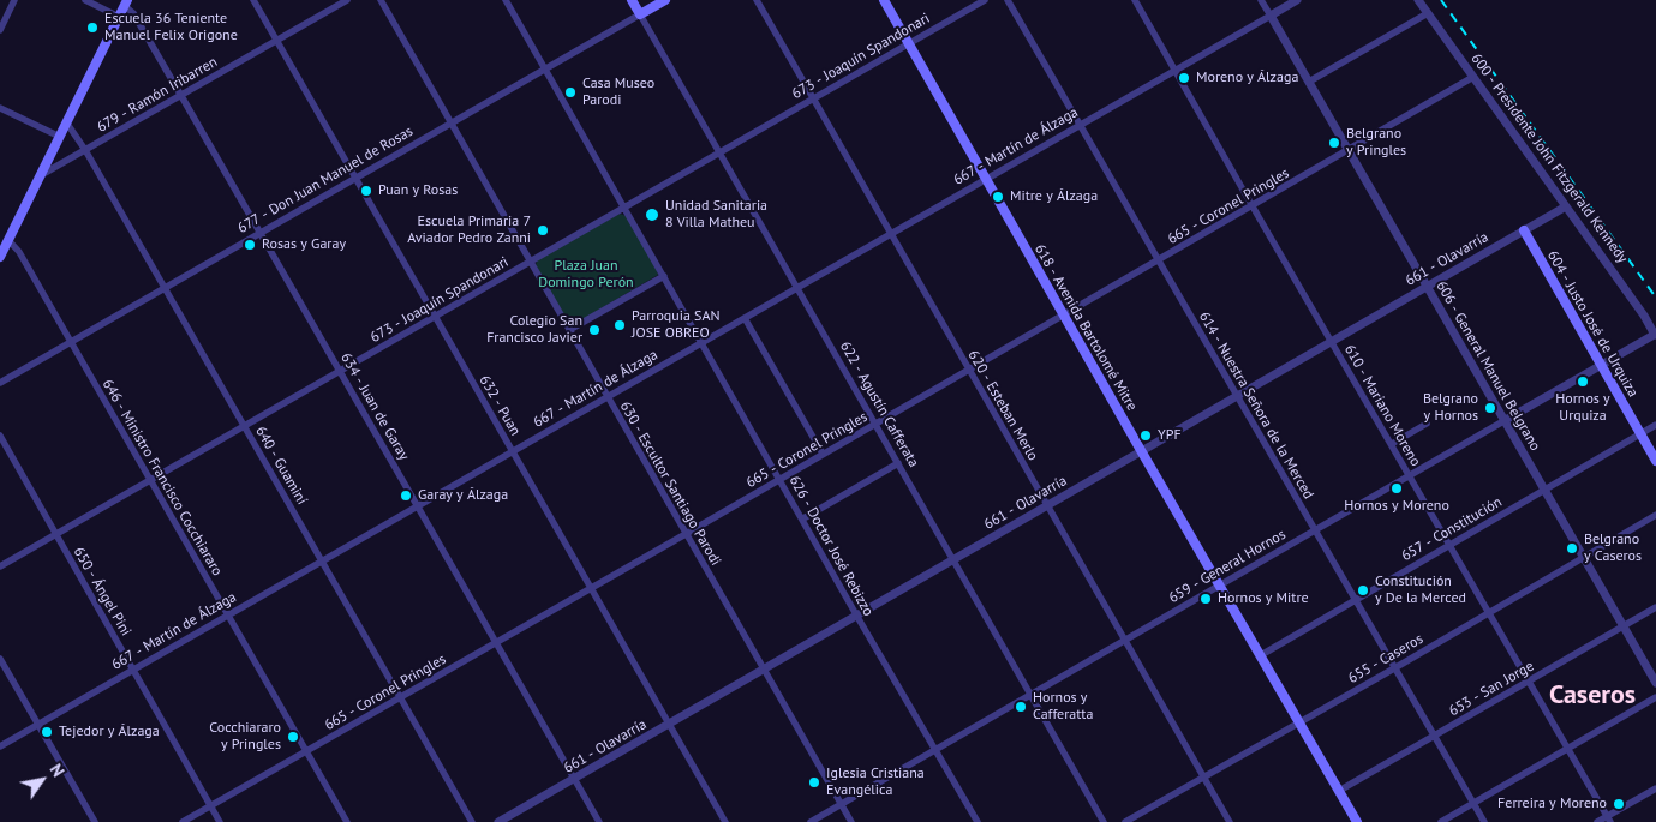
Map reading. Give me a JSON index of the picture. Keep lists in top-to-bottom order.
{
  "streets": {
    "main road": [
      "677 - Don Juan Manuel de Rosas",
      "604 - Justo José de Urquiza",
      "618 - Avenida Bartolomé Mitre",
      "622 - Agustín Cafferata"
    ],
    "street": [
      "673 - Joaquín Spandonari",
      "679 - Ramón Iribarren",
      "667 - Martín de Álzaga",
      "600 - Presidente John Fitzgerald Kennedy",
      "665 - Coronel Pringles",
      "661 - Olavarría",
      "606 - General Manuel Belgrano",
      "632 - Puan",
      "620 - Esteban Merlo",
      "614 - Nuestra Señora de la Merced",
      "610 - Mariano Moreno",
      "634 - Juan de Garay",
      "640 - Guaminí",
      "646 - Ministro Francisco Cocchiararo",
      "630 - Escultor Santiago Parodi",
      "657 - Constitución",
      "626 - Doctor José Rebizzo",
      "659 - General Hornos",
      "650 - Ángel Pini",
      "655 - Caseros",
      "653 - San Jorge"
    ]
  },
  "crossings": [
    ["673 - Joaquín Spandonari", "618 - Avenida Bartolomé Mitre"],
    ["673 - Joaquín Spandonari", "622 - Agustín Cafferata"],
    ["673 - Joaquín Spandonari", "632 - Puan"],
    ["673 - Joaquín Spandonari", "620 - Esteban Merlo"],
    ["673 - Joaquín Spandonari", "634 - Juan de Garay"],
    ["673 - Joaquín Spandonari", "640 - Guaminí"],
    ["673 - Joaquín Spandonari", "646 - Ministro Francisco Cocchiararo"],
    ["673 - Joaquín Spandonari", "630 - Escultor Santiago Parodi"],
    ["673 - Joaquín Spandonari", "626 - Doctor José Rebizzo"],
    ["673 - Joaquín Spandonari", "650 - Ángel Pini"],
    ["679 - Ramón Iribarren", "632 - Puan"],
    ["679 - Ramón Iribarren", "634 - Juan de Garay"],
    ["679 - Ramón Iribarren", "640 - Guaminí"],
    ["667 - Martín de Álzaga", "618 - Avenida Bartolomé Mitre"],
    ["667 - Martín de Álzaga", "606 - General Manuel Belgrano"],
    ["667 - Martín de Álzaga", "622 - Agustín Cafferata"],
    ["667 - Martín de Álzaga", "632 - Puan"],
    ["667 - Martín de Álzaga", "620 - Esteban Merlo"],
    ["667 - Martín de Álzaga", "614 - Nuestra Señora de la Merced"],
    ["667 - Martín de Álzaga", "610 - Mariano Moreno"],
    ["667 - Martín de Álzaga", "634 - Juan de Garay"],
    ["667 - Martín de Álzaga", "640 - Guaminí"],
    ["667 - Martín de Álzaga", "646 - Ministro Francisco Cocchiararo"],
    ["667 - Martín de Álzaga", "630 - Escultor Santiago Parodi"],
    ["667 - Martín de Álzaga", "626 - Doctor José Rebizzo"],
    ["667 - Martín de Álzaga", "650 - Ángel Pini"],
    ["600 - Presidente John Fitzgerald Kennedy", "665 - Coronel Pringles"],
    ["600 - Presidente John Fitzgerald Kennedy", "661 - Olavarría"],
    ["600 - Presidente John Fitzgerald Kennedy", "659 - General Hornos"],
    ["677 - Don Juan Manuel de Rosas", "622 - Agustín Cafferata"],
    ["677 - Don Juan Manuel de Rosas", "632 - Puan"],
    ["677 - Don Juan Manuel de Rosas", "634 - Juan de Garay"],
    ["677 - Don Juan Manuel de Rosas", "640 - Guaminí"],
    ["677 - Don Juan Manuel de Rosas", "646 - Ministro Francisco Cocchiararo"],
    ["677 - Don Juan Manuel de Rosas", "630 - Escultor Santiago Parodi"],
    ["677 - Don Juan Manuel de Rosas", "626 - Doctor José Rebizzo"],
    ["665 - Coronel Pringles", "618 - Avenida Bartolomé Mitre"],
    ["665 - Coronel Pringles", "606 - General Manuel Belgrano"],
    ["665 - Coronel Pringles", "622 - Agustín Cafferata"],
    ["665 - Coronel Pringles", "632 - Puan"],
    ["665 - Coronel Pringles", "620 - Esteban Merlo"],
    ["665 - Coronel Pringles", "614 - Nuestra Señora de la Merced"],
    ["665 - Coronel Pringles", "610 - Mariano Moreno"],
    ["665 - Coronel Pringles", "634 - Juan de Garay"],
    ["665 - Coronel Pringles", "640 - Guaminí"],
    ["665 - Coronel Pringles", "646 - Ministro Francisco Cocchiararo"],
    ["665 - Coronel Pringles", "630 - Escultor Santiago Parodi"],
    ["665 - Coronel Pringles", "626 - Doctor José Rebizzo"],
    ["665 - Coronel Pringles", "650 - Ángel Pini"],
    ["661 - Olavarría", "604 - Justo José de Urquiza"],
    ["661 - Olavarría", "618 - Avenida Bartolomé Mitre"],
    ["661 - Olavarría", "606 - General Manuel Belgrano"],
    ["661 - Olavarría", "622 - Agustín Cafferata"],
    ["661 - Olavarría", "632 - Puan"],
    ["661 - Olavarría", "620 - Esteban Merlo"],
    ["661 - Olavarría", "614 - Nuestra Señora de la Merced"],
    ["661 - Olavarría", "610 - Mariano Moreno"],
    ["661 - Olavarría", "634 - Juan de Garay"],
    ["661 - Olavarría", "630 - Escultor Santiago Parodi"],
    ["661 - Olavarría", "626 - Doctor José Rebizzo"],
    ["604 - Justo José de Urquiza", "657 - Constitución"],
    ["604 - Justo José de Urquiza", "659 - General Hornos"],
    ["618 - Avenida Bartolomé Mitre", "657 - Constitución"],
    ["618 - Avenida Bartolomé Mitre", "659 - General Hornos"],
    ["618 - Avenida Bartolomé Mitre", "655 - Caseros"],
    ["618 - Avenida Bartolomé Mitre", "653 - San Jorge"],
    ["606 - General Manuel Belgrano", "657 - Constitución"],
    ["606 - General Manuel Belgrano", "659 - General Hornos"],
    ["606 - General Manuel Belgrano", "655 - Caseros"],
    ["606 - General Manuel Belgrano", "653 - San Jorge"],
    ["622 - Agustín Cafferata", "659 - General Hornos"],
    ["620 - Esteban Merlo", "659 - General Hornos"],
    ["620 - Esteban Merlo", "655 - Caseros"],
    ["614 - Nuestra Señora de la Merced", "657 - Constitución"],
    ["614 - Nuestra Señora de la Merced", "659 - General Hornos"],
    ["614 - Nuestra Señora de la Merced", "655 - Caseros"],
    ["614 - Nuestra Señora de la Merced", "653 - San Jorge"],
    ["610 - Mariano Moreno", "657 - Constitución"],
    ["610 - Mariano Moreno", "659 - General Hornos"],
    ["610 - Mariano Moreno", "655 - Caseros"],
    ["610 - Mariano Moreno", "653 - San Jorge"],
    ["630 - Escultor Santiago Parodi", "659 - General Hornos"],
    ["626 - Doctor José Rebizzo", "659 - General Hornos"]
  ],
  "districts": ["Caseros"],
  "parks": ["Plaza Juan Domingo Perón"],
  "places": [
    "Escuela 36 Teniente Manuel Felix Origone",
    "Moreno y Álzaga",
    "Casa Museo Parodi",
    "Belgrano y Pringles",
    "Puan y Rosas",
    "Mitre y Álzaga",
    "Unidad Sanitaria 8 Villa Matheu",
    "Escuela Primaria 7 Aviador Pedro Zanni",
    "Rosas y Garay",
    "Parroquia SAN JOSE OBREO",
    "Colegio San Francisco Javier",
    "Hornos y Urquiza",
    "Belgrano y Hornos",
    "YPF",
    "Hornos y Moreno",
    "Garay y Álzaga",
    "Belgrano y Caseros",
    "Constitución y De la Merced",
    "Hornos y Mitre",
    "Hornos y Cafferatta",
    "Tejedor y Álzaga",
    "Cocchiararo y Pringles",
    "Iglesia Cristiana Evangélica",
    "Ferreira y Moreno"
  ],
  "north": "top right"
}
